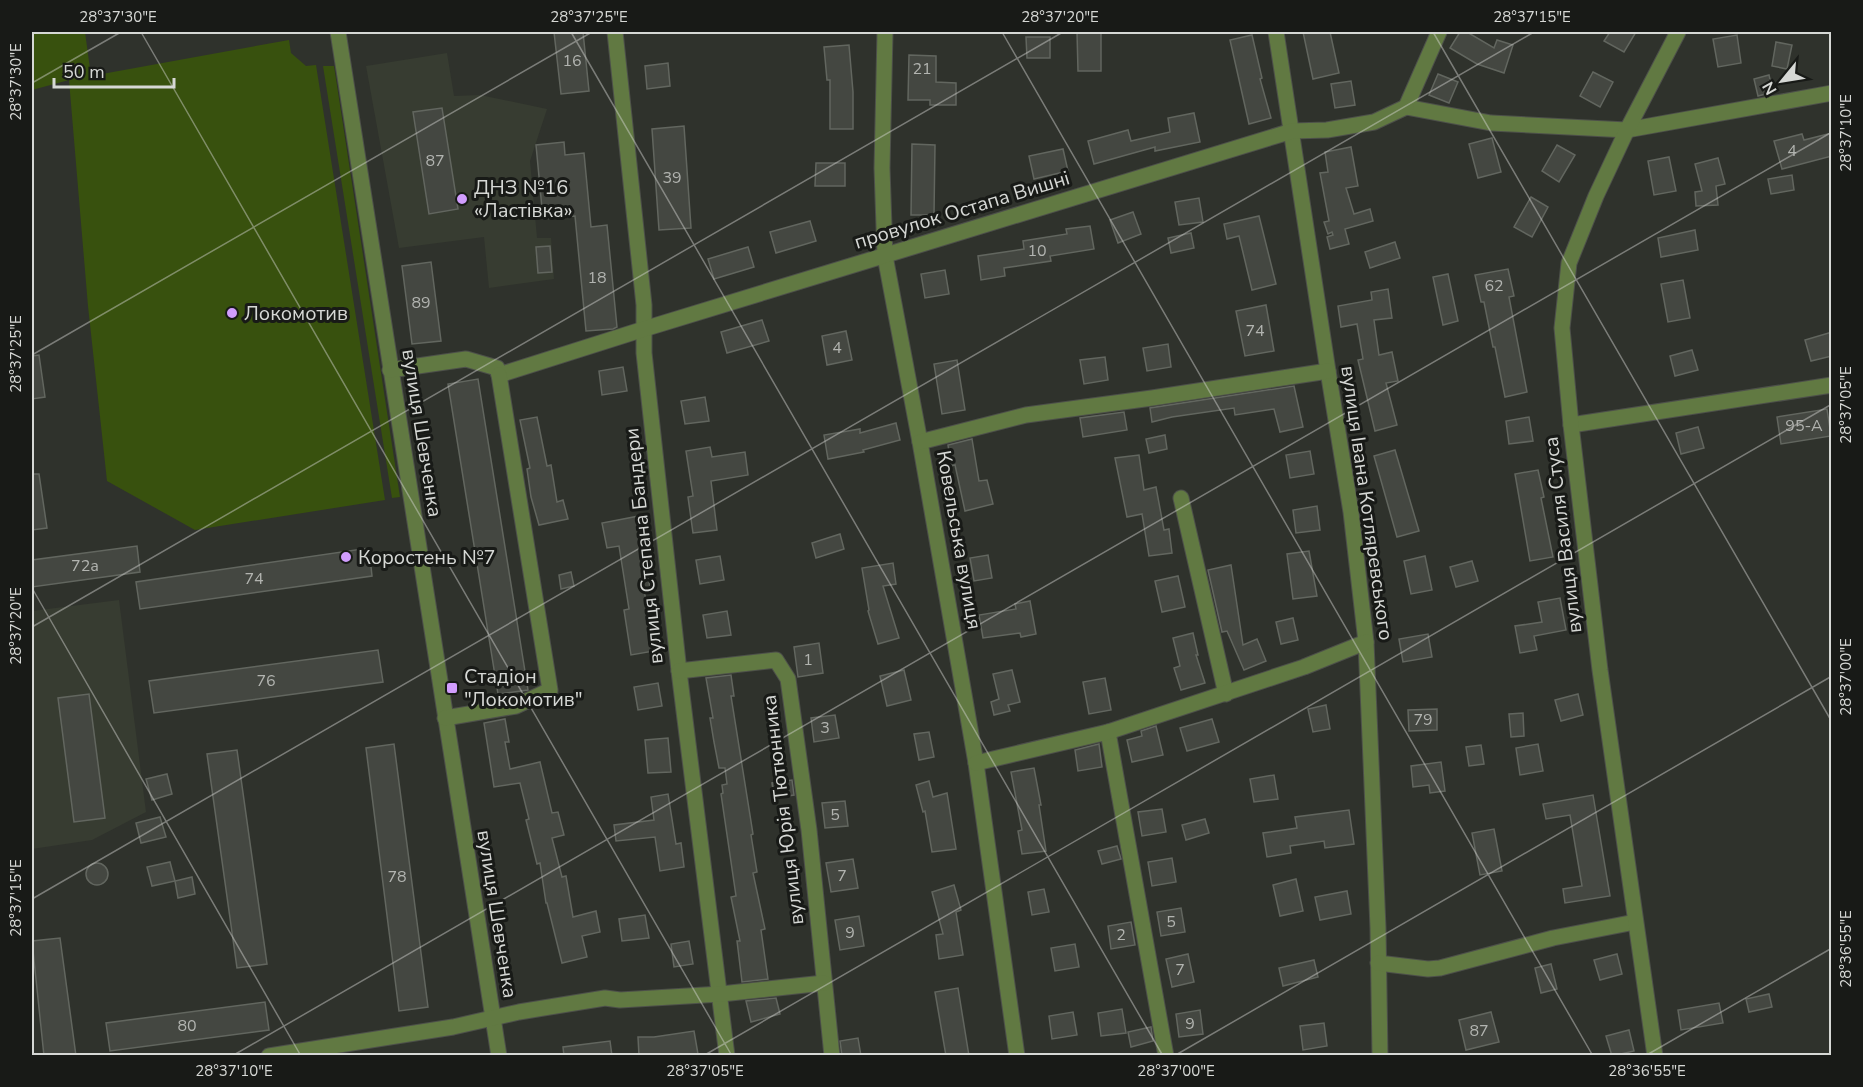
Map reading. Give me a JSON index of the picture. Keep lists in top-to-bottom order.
{
  "streets": {
    "street": [
      "провулок Остапа Вишні",
      "вулиця Шевченка",
      "вулиця Івана Котляревського",
      "вулиця Василя Стуса",
      "Ковельська вулиця",
      "вулиця Степана Бандери",
      "вулиця Юрія Тютюнника"
    ]
  },
  "crossings": [
    ["провулок Остапа Вишні", "вулиця Івана Котляревського"],
    ["провулок Остапа Вишні", "Ковельська вулиця"],
    ["провулок Остапа Вишні", "вулиця Степана Бандери"],
    ["вулиця Степана Бандери", "вулиця Юрія Тютюнника"]
  ],
  "places": {
    "other": ["ДНЗ №16 «Ластівка»", "Локомотив", "Коростень №7"],
    "transit": ["Стадіон \"Локомотив\""]
  },
  "house_numbers": [
    "16",
    "21",
    "4",
    "87",
    "39",
    "10",
    "18",
    "62",
    "89",
    "74",
    "4",
    "95-А",
    "72а",
    "74",
    "1",
    "76",
    "79",
    "3",
    "5",
    "7",
    "78",
    "5",
    "9",
    "2",
    "7",
    "9",
    "80",
    "87"
  ],
  "scale_bar": "50 m",
  "north": "bottom left",
  "coordinates": [
    "28°37'30\"E",
    "28°37'25\"E",
    "28°37'20\"E",
    "28°37'15\"E",
    "28°37'10\"E",
    "28°37'05\"E",
    "28°37'00\"E",
    "28°36'55\"E"
  ]
}
